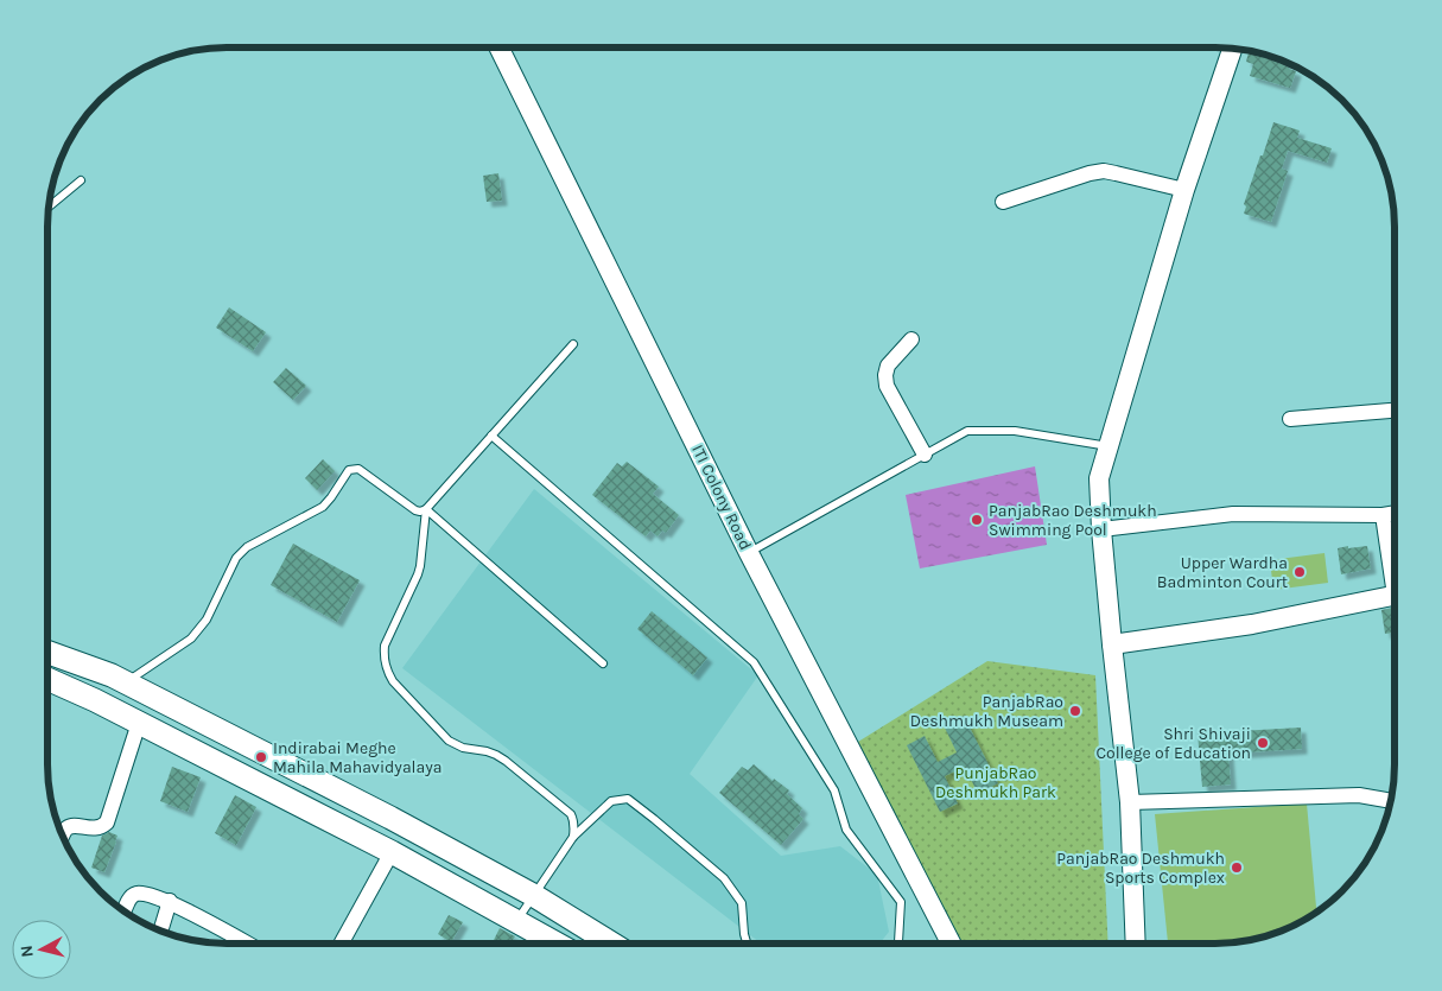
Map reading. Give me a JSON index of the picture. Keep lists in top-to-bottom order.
{
  "streets": {
    "street": ["ITI Colony Road"]
  },
  "parks": ["PunjabRao Deshmukh Park"],
  "places": [
    "PanjabRao Deshmukh Swimming Pool",
    "Upper Wardha Badminton Court",
    "PanjabRao Deshmukh Museam",
    "Shri Shivaji College of Education",
    "Indirabai Meghe Mahila Mahavidyalaya",
    "PanjabRao Deshmukh Sports Complex"
  ],
  "north": "left"
}
